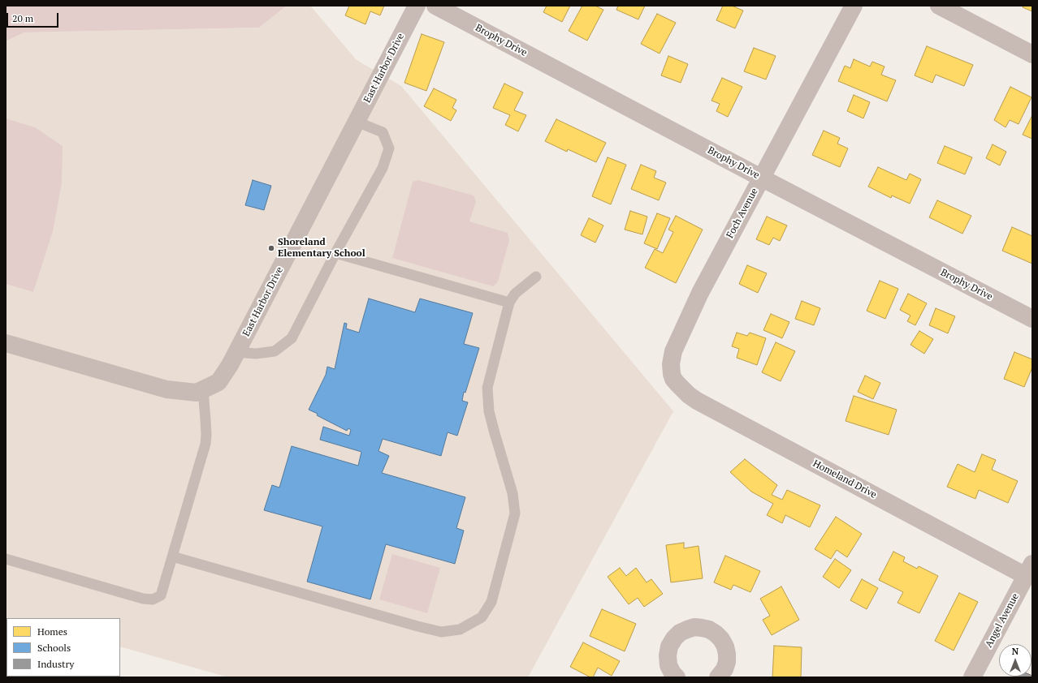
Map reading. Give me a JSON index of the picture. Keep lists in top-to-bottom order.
{
  "streets": {
    "street": [
      "Brophy Drive",
      "East Harbor Drive",
      "Foch Avenue",
      "Homeland Drive",
      "Angel Avenue"
    ]
  },
  "crossings": [
    ["Brophy Drive", "Foch Avenue"],
    ["Foch Avenue", "Homeland Drive"],
    ["Homeland Drive", "Angel Avenue"]
  ],
  "places": ["Shoreland Elementary School"],
  "legend": ["Homes", "Schools", "Industry"],
  "scale_bar": "20 m",
  "north": "top"
}
